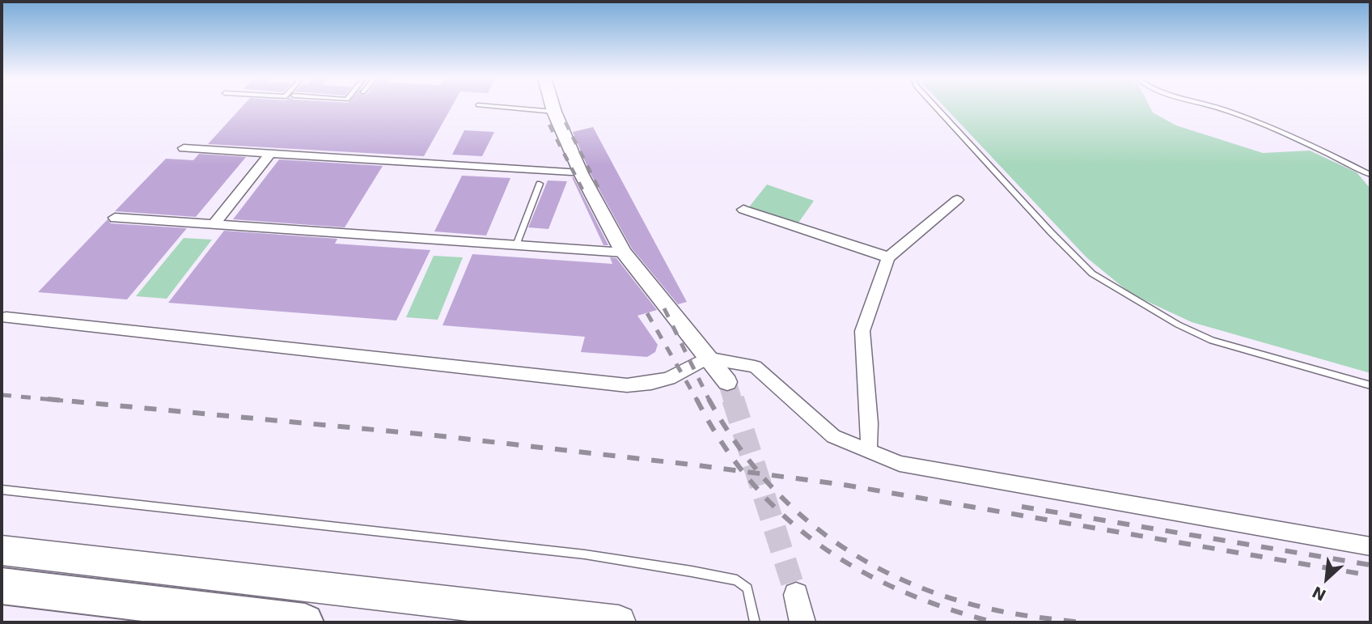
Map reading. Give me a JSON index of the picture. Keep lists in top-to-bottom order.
{
  "north": "bottom left"
}
